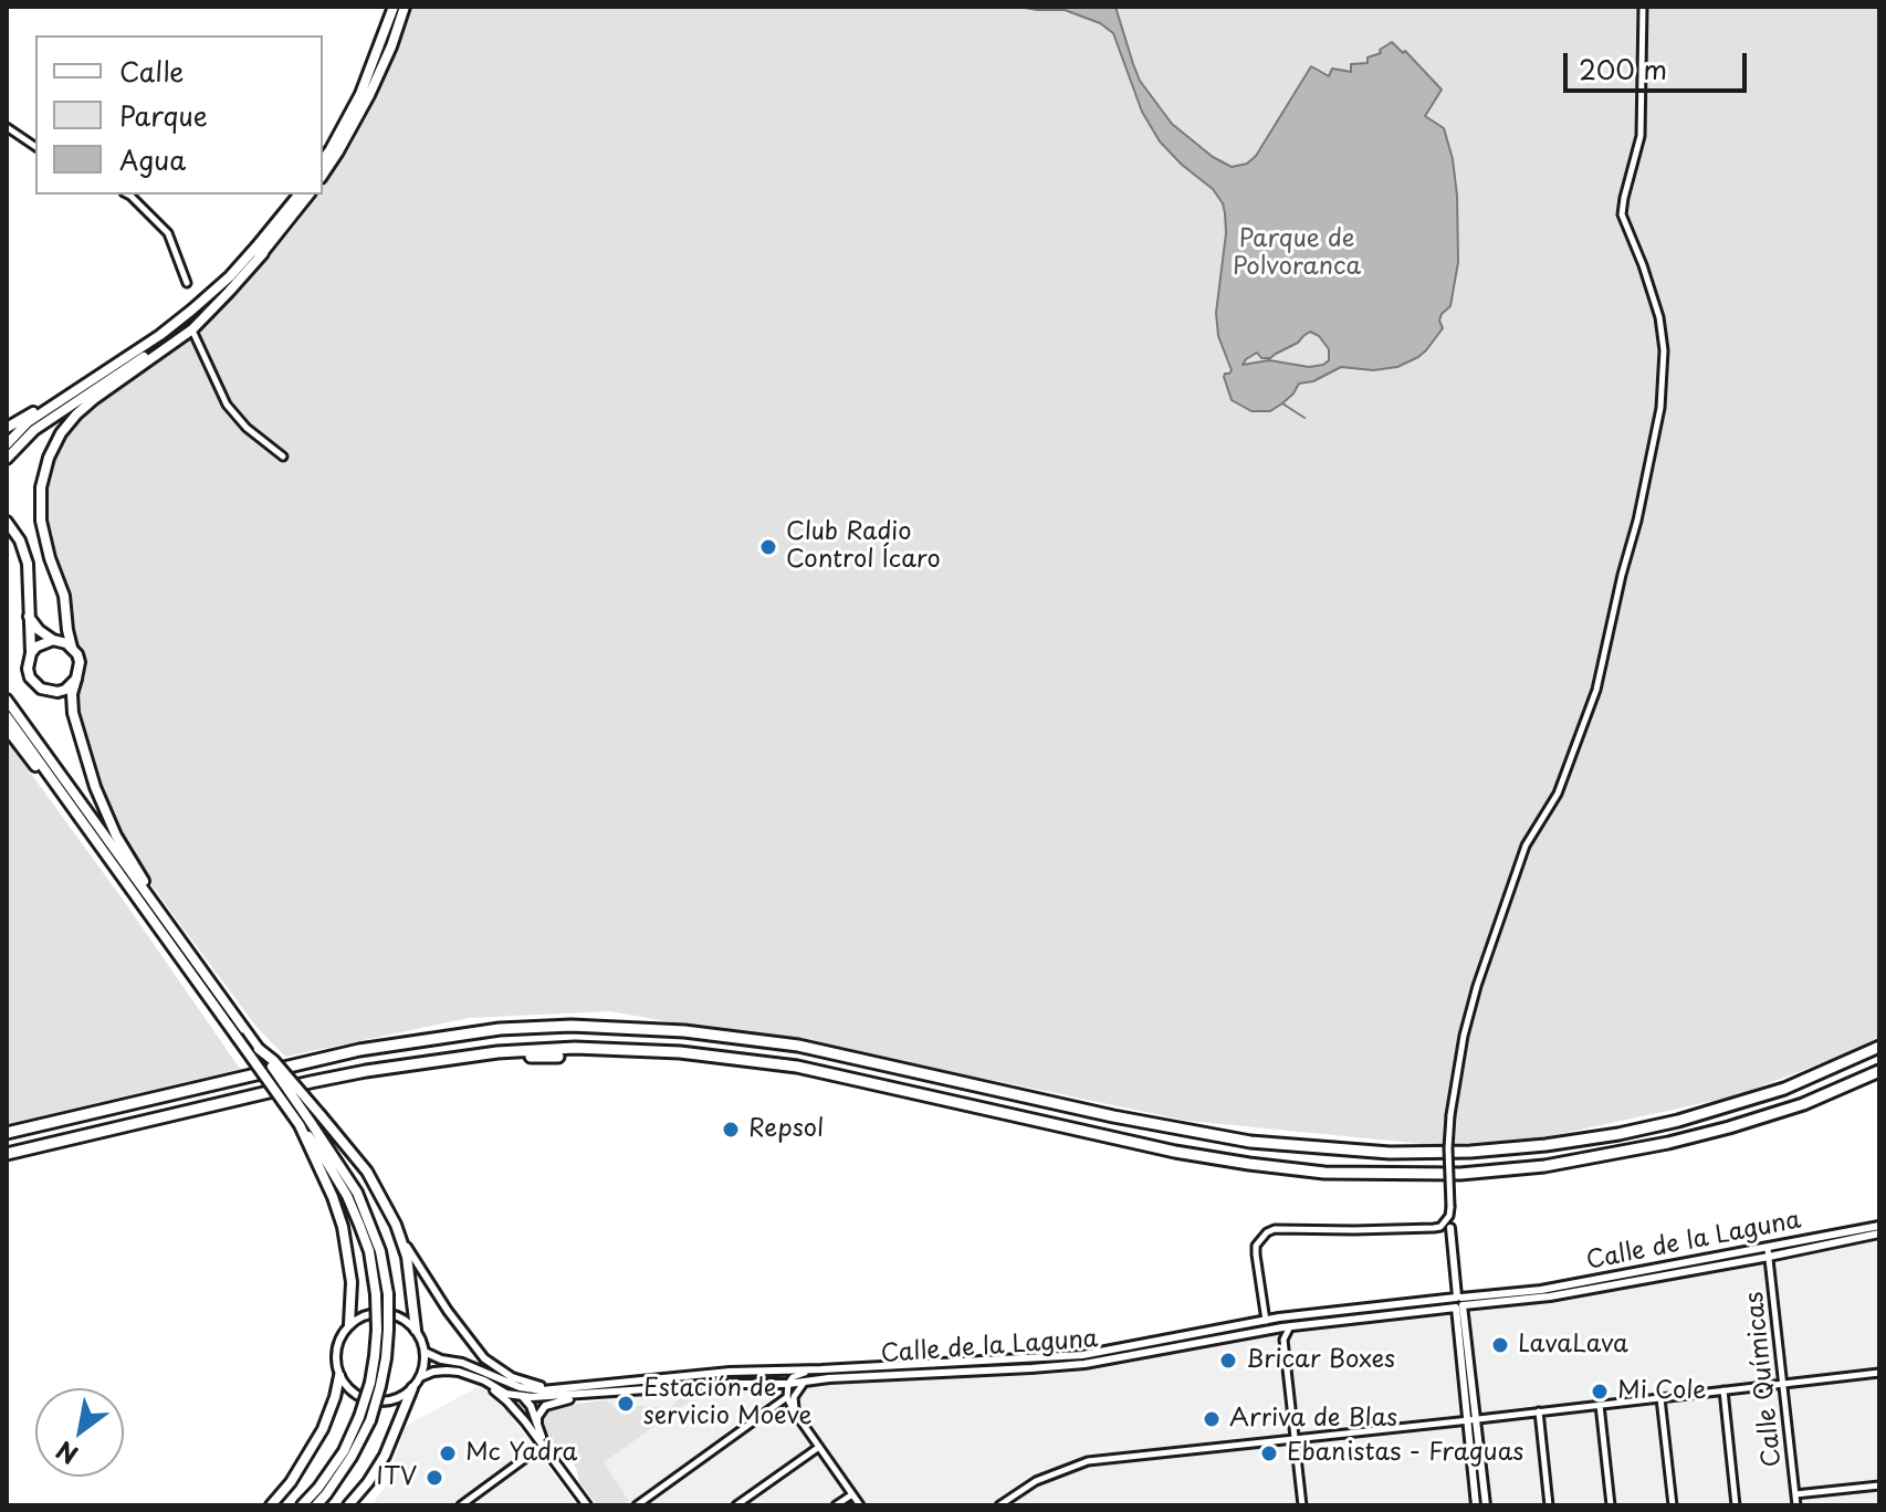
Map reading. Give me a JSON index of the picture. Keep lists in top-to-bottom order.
{
  "streets": {
    "street": ["Calle de la Laguna", "Calle Químicas"]
  },
  "crossings": [
    ["Calle de la Laguna", "Calle Químicas"]
  ],
  "parks": ["Parque de Polvoranca"],
  "places": [
    "Club Radio Control Ícaro",
    "Repsol",
    "LavaLava",
    "Bricar Boxes",
    "Mi Cole",
    "Estación de servicio Moeve",
    "Arriva de Blas",
    "Mc Yadra",
    "Ebanistas - Fraguas",
    "ITV"
  ],
  "legend": ["Calle", "Parque", "Agua"],
  "scale_bar": "200 m",
  "north": "bottom left"
}
